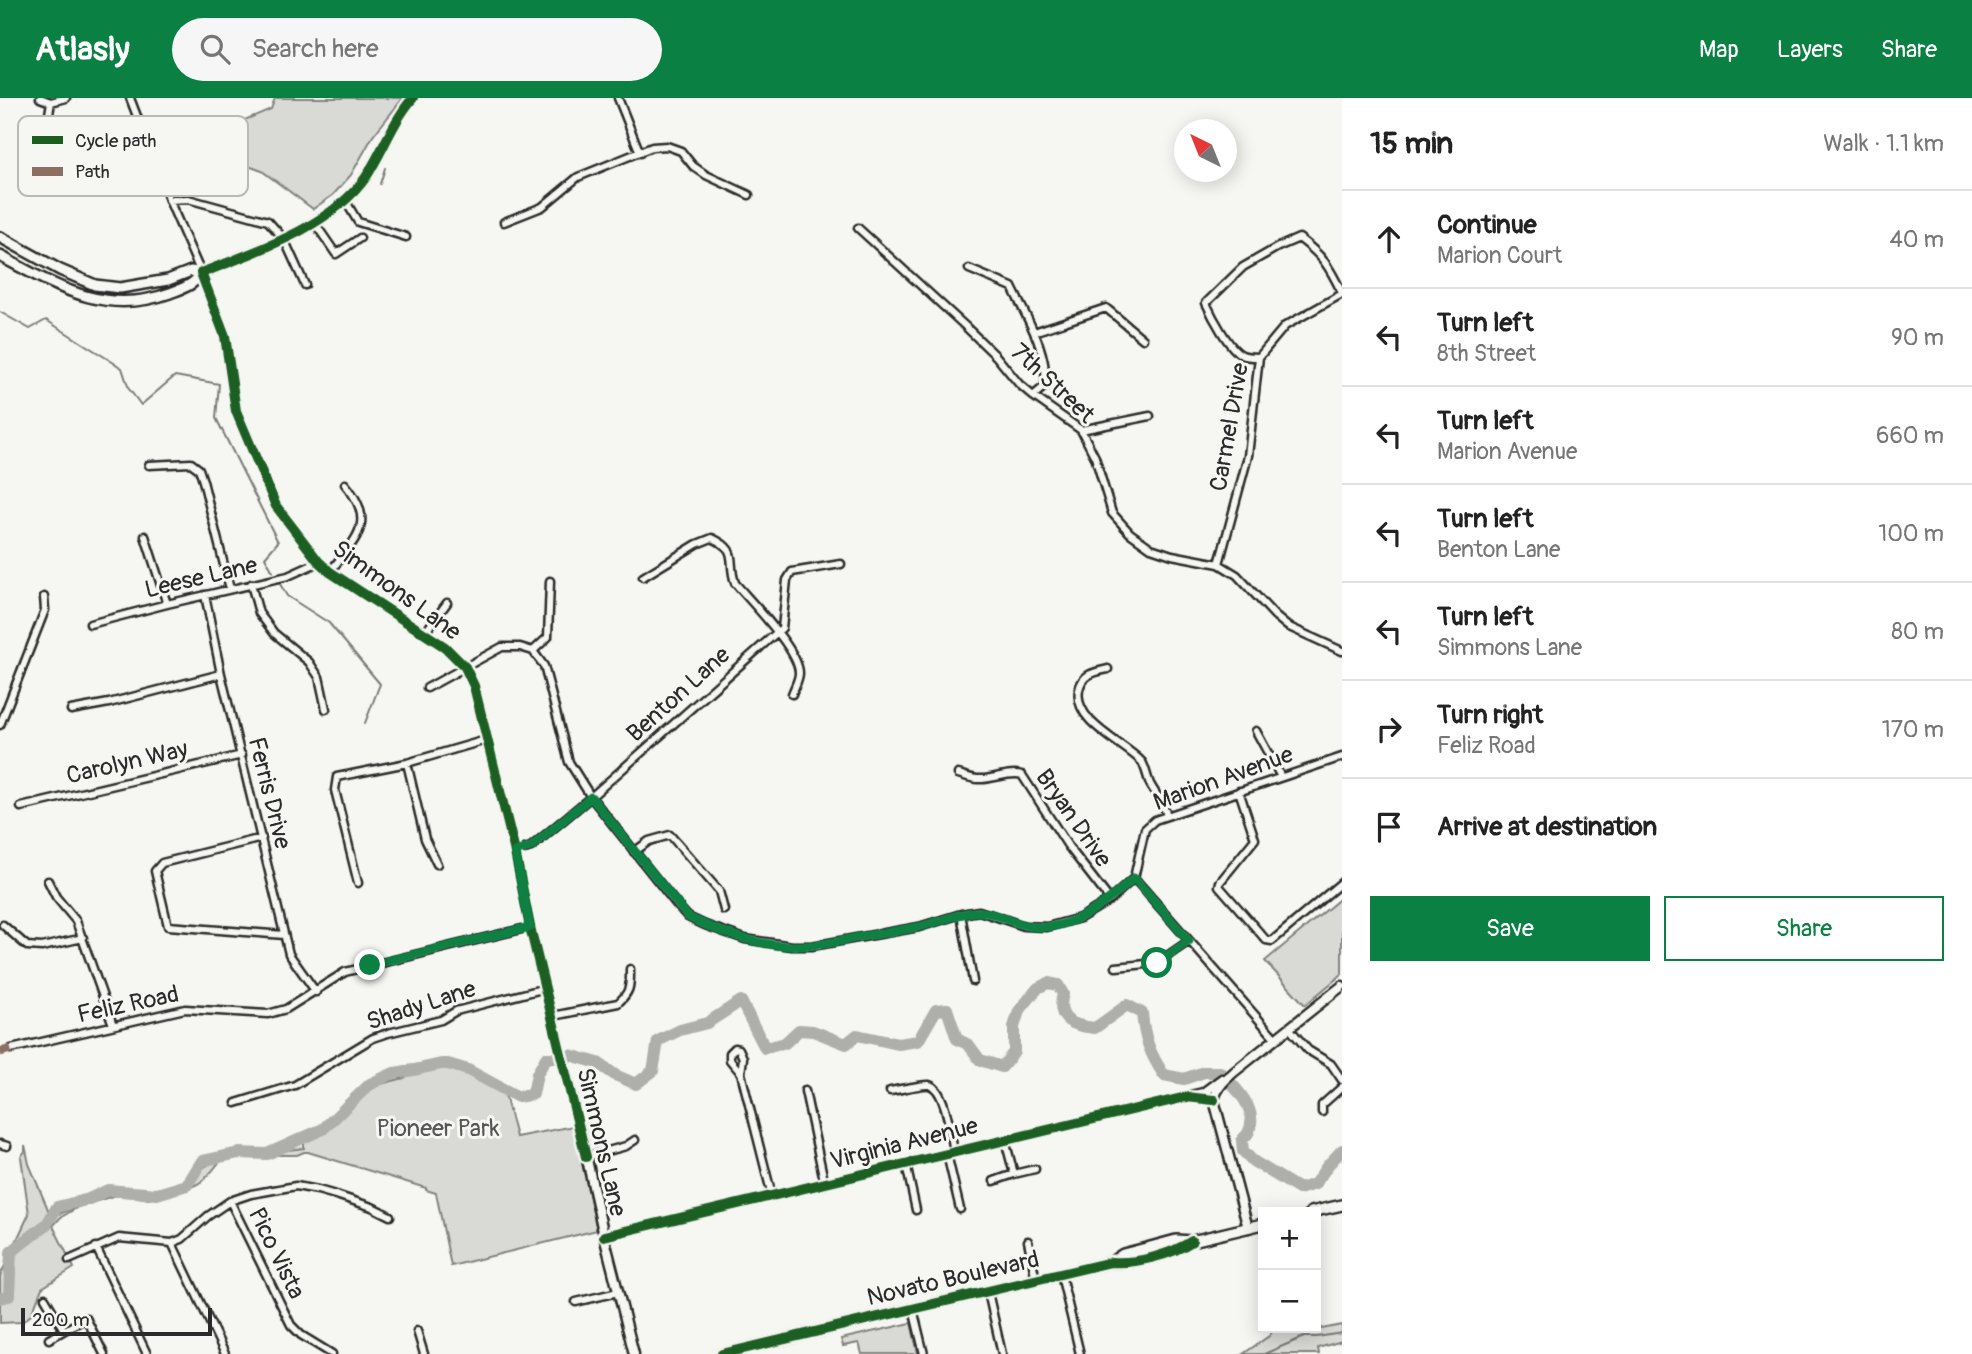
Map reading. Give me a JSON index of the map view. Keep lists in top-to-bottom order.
{
  "streets": {
    "main road": ["Novato Boulevard"],
    "street": [
      "7th Street",
      "Carmel Drive",
      "Leese Lane",
      "Simmons Lane",
      "Benton Lane",
      "Carolyn Way",
      "Marion Avenue",
      "Ferris Drive",
      "Bryan Drive",
      "Feliz Road",
      "Shady Lane",
      "Virginia Avenue",
      "Pico Vista"
    ]
  },
  "crossings": [
    ["7th Street", "Carmel Drive"],
    ["Leese Lane", "Simmons Lane"],
    ["Leese Lane", "Ferris Drive"],
    ["Simmons Lane", "Benton Lane"],
    ["Simmons Lane", "Feliz Road"],
    ["Simmons Lane", "Shady Lane"],
    ["Simmons Lane", "Virginia Avenue"],
    ["Carolyn Way", "Ferris Drive"],
    ["Ferris Drive", "Feliz Road"]
  ],
  "parks": ["Pioneer Park"],
  "legend": ["Cycle path", "Path"],
  "scale_bar": "200 m",
  "north": "top left",
  "page": {
    "header": "Atlasly",
    "search": "Search here",
    "nav": ["Map", "Layers", "Share"],
    "heading": ["15 min", "Walk · 1.1 km"],
    "list": [
      ["Continue", "Marion Court", "40 m"],
      ["Turn left", "8th Street", "90 m"],
      ["Turn left", "Marion Avenue", "660 m"],
      ["Turn left", "Benton Lane", "100 m"],
      ["Turn left", "Simmons Lane", "80 m"],
      ["Turn right", "Feliz Road", "170 m"],
      "Arrive at destination"
    ],
    "buttons": ["Save", "Share"],
    "map_buttons": ["+", "−"],
    "scale": "200 m"
  }
}
